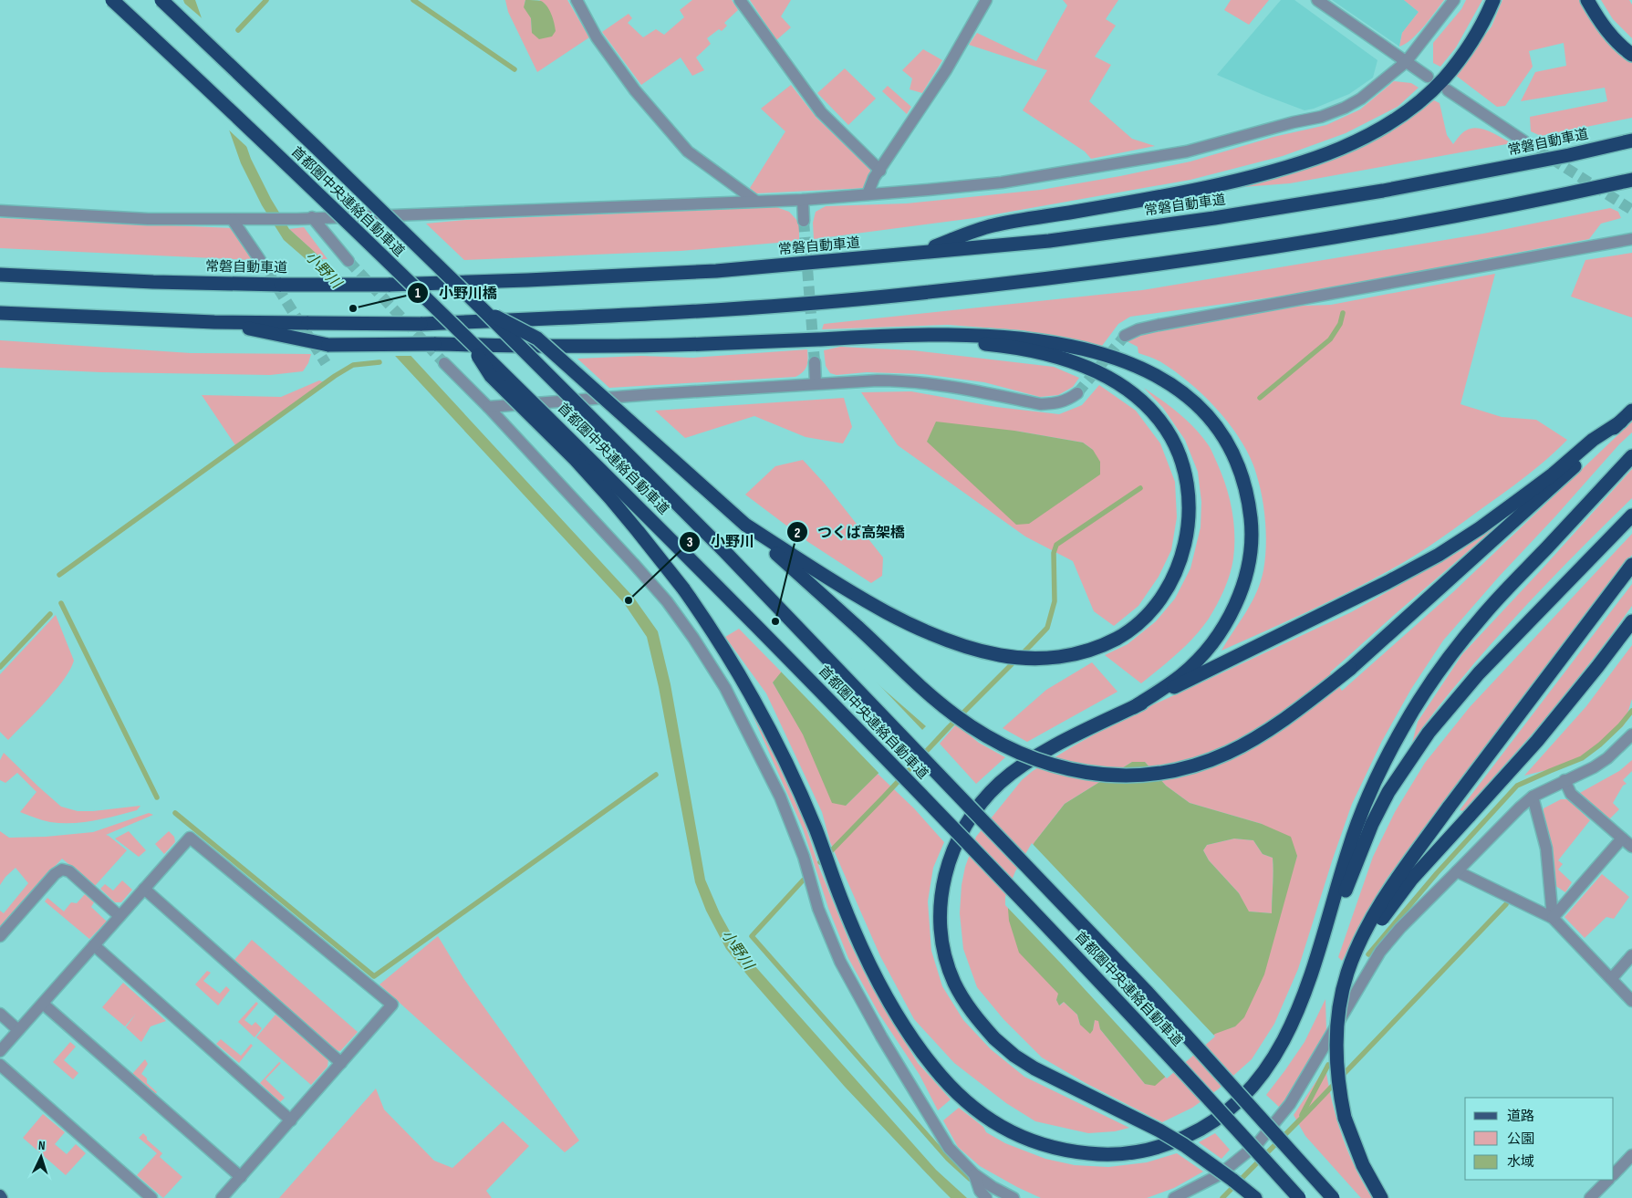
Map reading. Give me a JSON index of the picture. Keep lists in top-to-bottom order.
{
  "streets": {
    "highway": ["常磐自動車道", "首都圏中央連絡自動車道"]
  },
  "water": ["小野川"],
  "places": ["小野川橋", "小野川", "つくば高架橋"],
  "legend": ["道路", "公園", "水域"],
  "north": "top"
}
